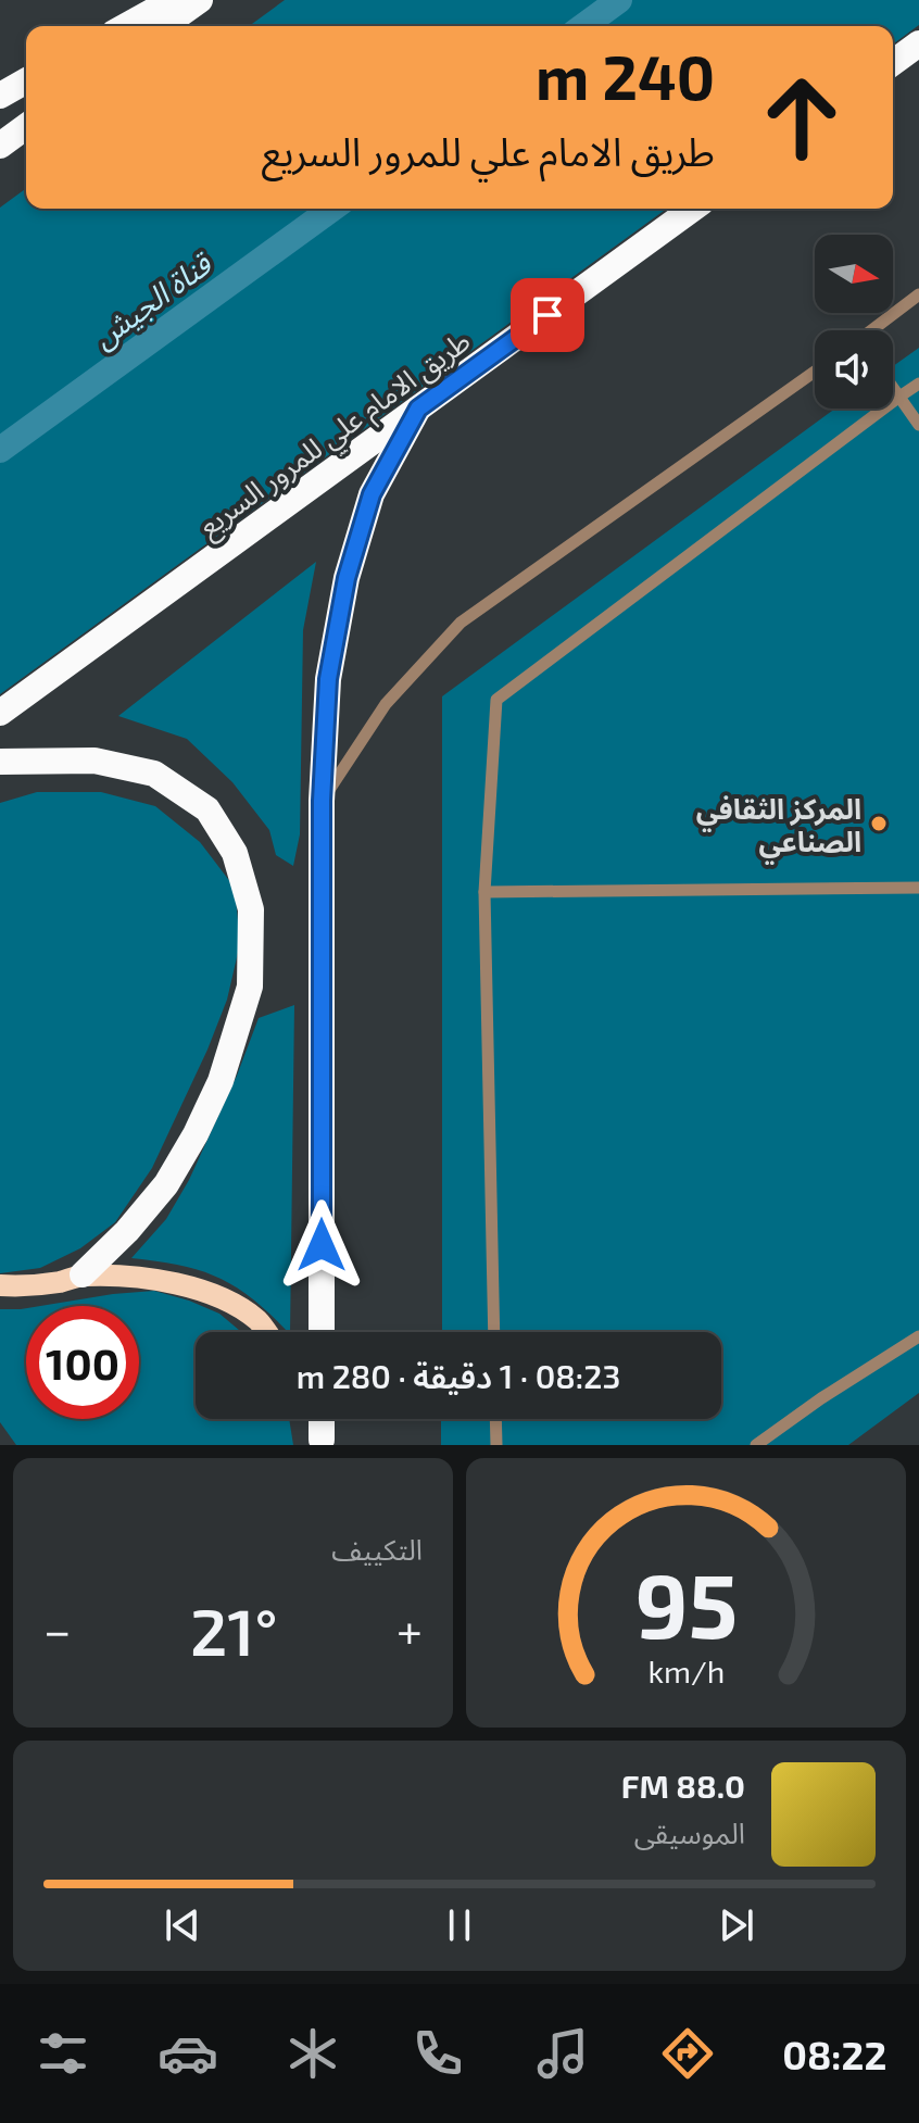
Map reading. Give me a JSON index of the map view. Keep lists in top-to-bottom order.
{
  "streets": {
    "highway": ["طريق الامام علي للمرور السريع"]
  },
  "water": ["قناة الجيش"],
  "places": ["المركز الثقافي الصناعي"],
  "north": "right",
  "page": {
    "turn": ["240 m", "طريق الامام علي للمرور السريع"],
    "limit": "100",
    "trip": "08:23 · 1 دقيقة · 280 m",
    "tile": "التكييف",
    "heat": ["−", "21°", "+"],
    "song": ["88.0 FM", "الموسيقى"],
    "tabs": "08:22",
    "gauge": ["95", "km/h"]
  }
}
